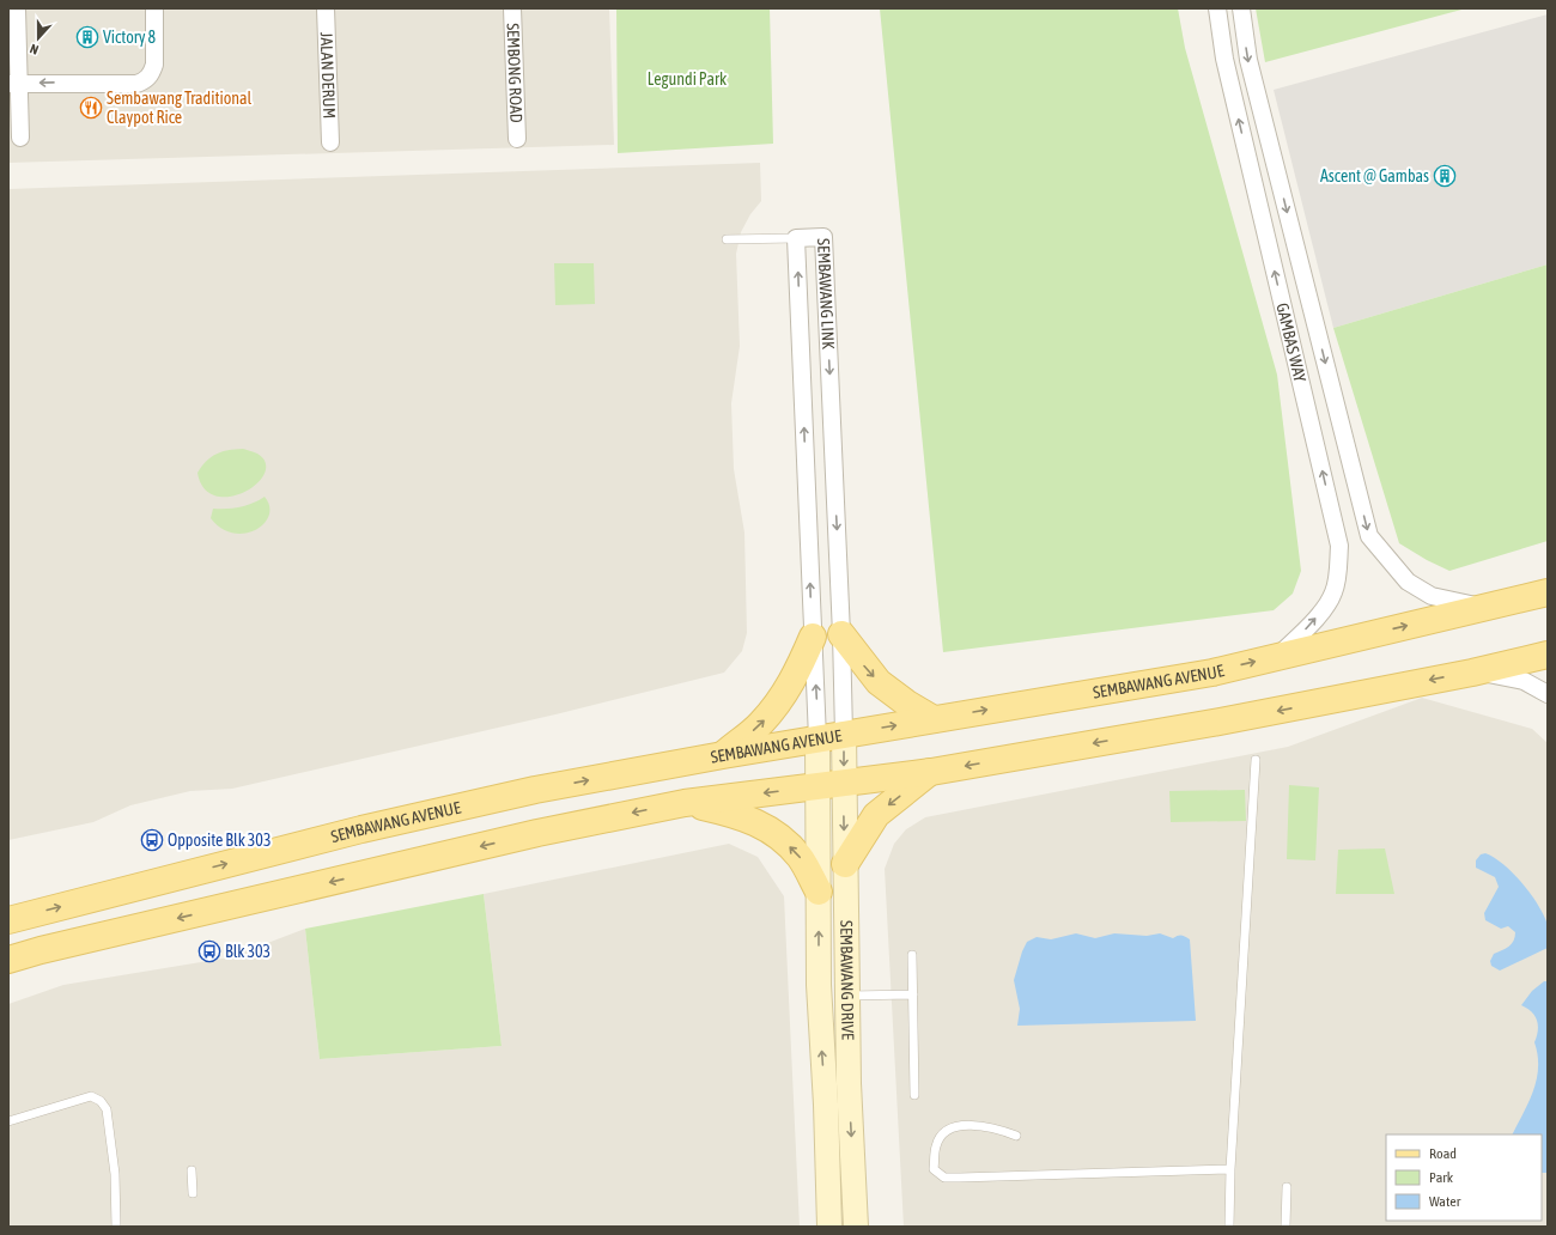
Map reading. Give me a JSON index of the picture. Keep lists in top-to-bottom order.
{
  "streets": {
    "main road": ["SEMBAWANG AVENUE", "SEMBAWANG DRIVE"],
    "street": [
      "SEMBONG ROAD",
      "JALAN DERUM",
      "SEMBAWANG LINK",
      "GAMBAS WAY"
    ]
  },
  "crossings": [
    ["SEMBAWANG LINK", "SEMBAWANG AVENUE"],
    ["SEMBAWANG LINK", "SEMBAWANG DRIVE"],
    ["GAMBAS WAY", "SEMBAWANG AVENUE"],
    ["SEMBAWANG AVENUE", "SEMBAWANG DRIVE"]
  ],
  "parks": ["Legundi Park"],
  "places": {
    "building": ["Victory 8", "Ascent @ Gambas"],
    "restaurant": ["Sembawang Traditional Claypot Rice"],
    "bus stop": ["Opposite Blk 303", "Blk 303"]
  },
  "legend": ["Road", "Park", "Water"],
  "north": "bottom"
}
